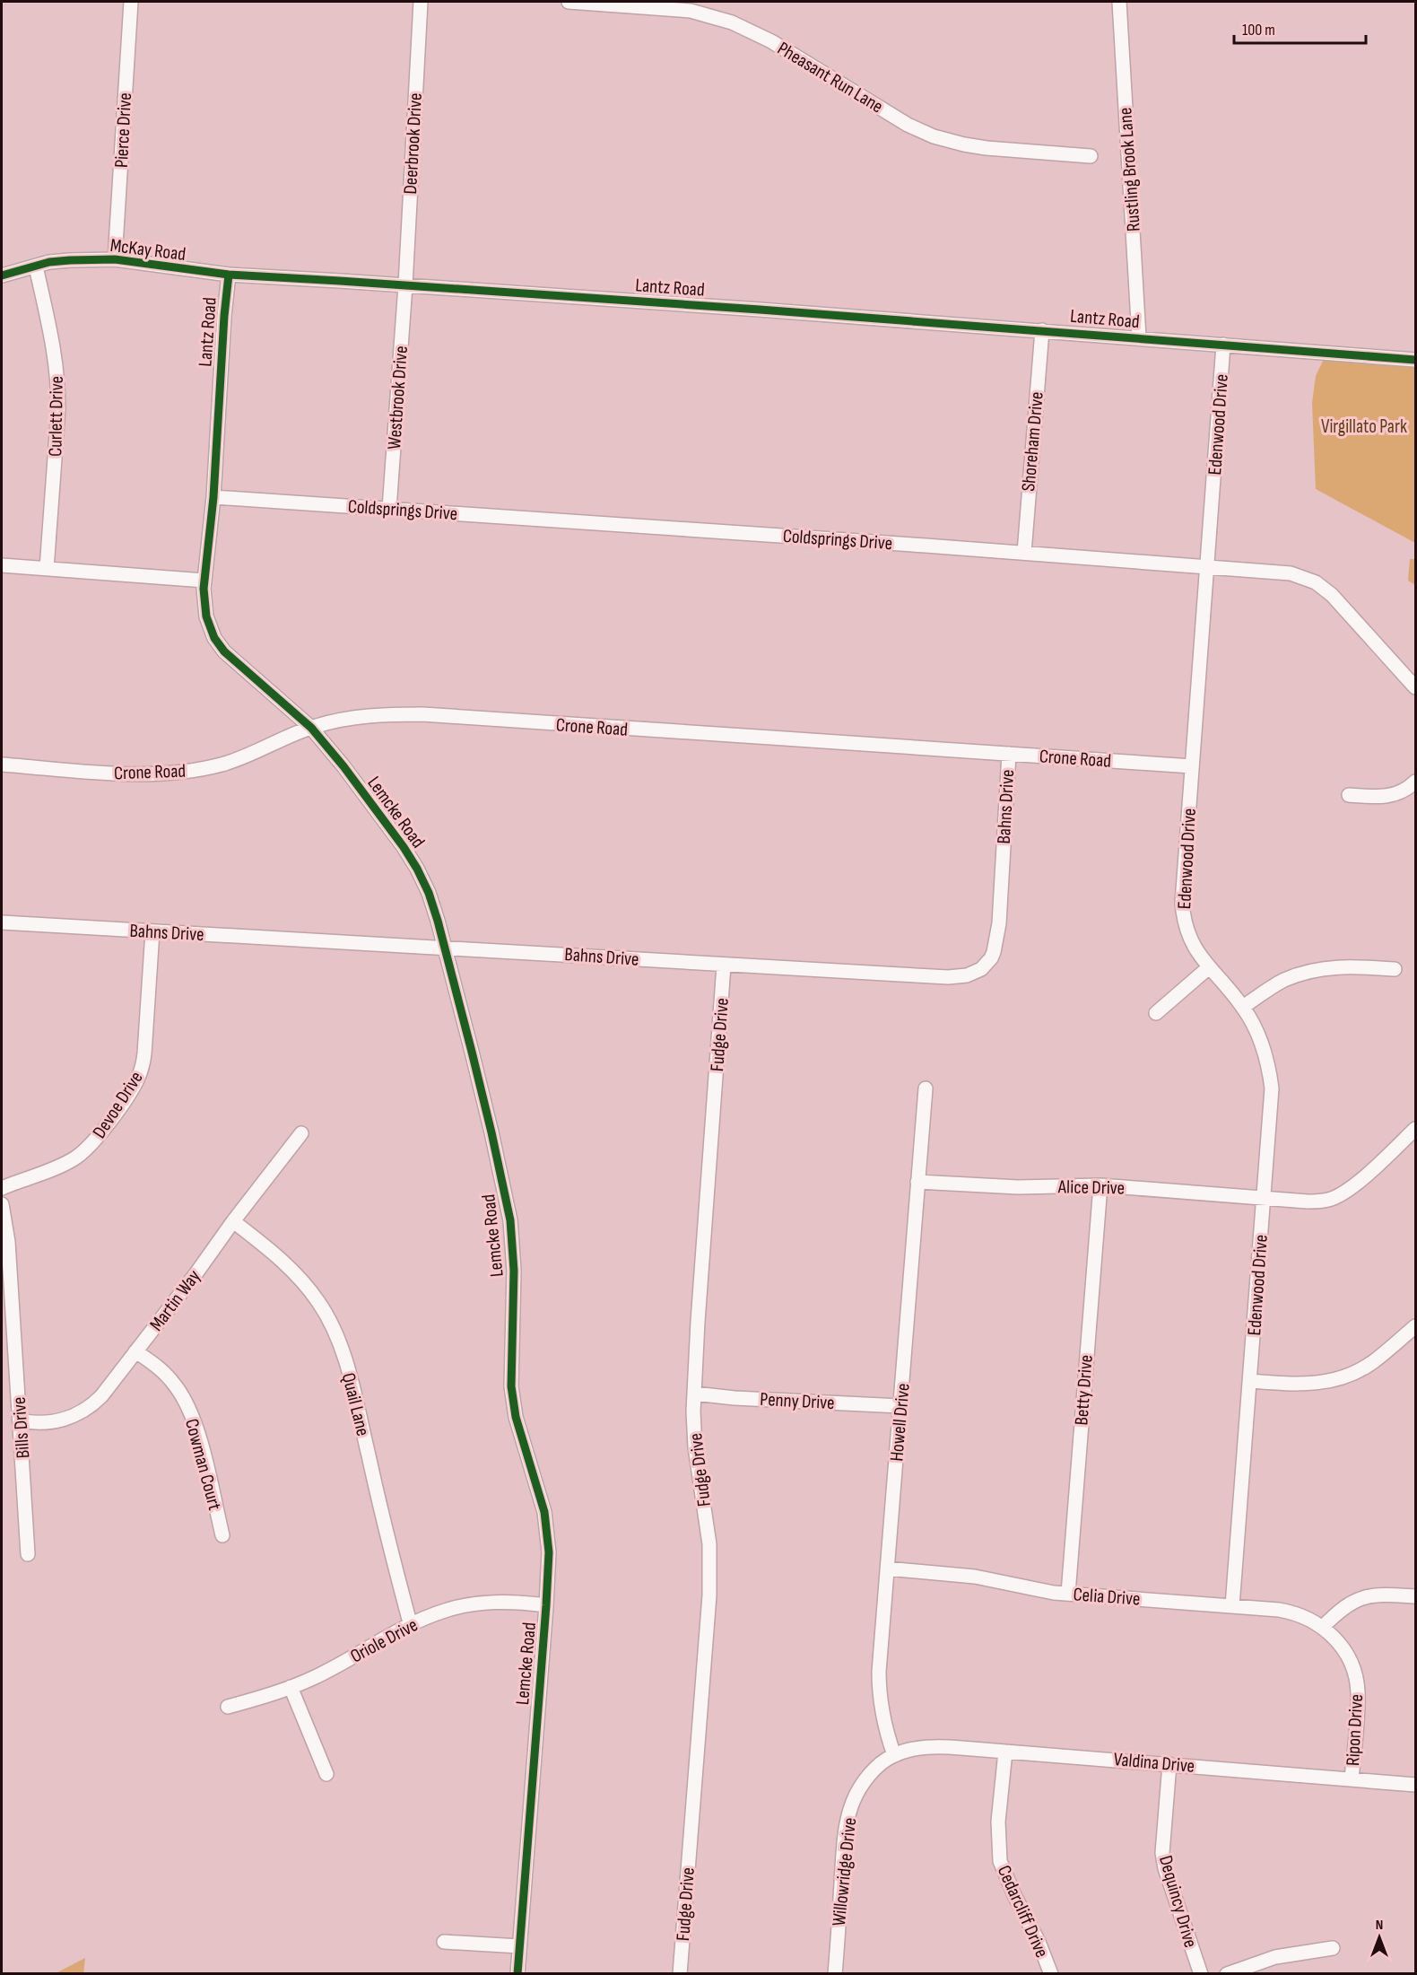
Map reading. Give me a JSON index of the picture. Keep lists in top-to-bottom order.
{
  "streets": {
    "street": [
      "Pheasant Run Lane",
      "Pierce Drive",
      "Deerbrook Drive",
      "Rustling Brook Lane",
      "McKay Road",
      "Lantz Road",
      "Westbrook Drive",
      "Curlett Drive",
      "Edenwood Drive",
      "Shoreham Drive",
      "Coldsprings Drive",
      "Crone Road",
      "Bahns Drive",
      "Lemcke Road",
      "Fudge Drive",
      "Devoe Drive",
      "Alice Drive",
      "Martin Way",
      "Betty Drive",
      "Penny Drive",
      "Quail Lane",
      "Howell Drive",
      "Bills Drive",
      "Cowman Court",
      "Celia Drive",
      "Oriole Drive",
      "Ripon Drive",
      "Valdina Drive",
      "Willowridge Drive",
      "Dequincy Drive",
      "Cedarcliff Drive"
    ]
  },
  "crossings": [
    ["Pierce Drive", "McKay Road"],
    ["Deerbrook Drive", "Lantz Road"],
    ["Deerbrook Drive", "Westbrook Drive"],
    ["Rustling Brook Lane", "Lantz Road"],
    ["McKay Road", "Lantz Road"],
    ["McKay Road", "Curlett Drive"],
    ["Lantz Road", "Westbrook Drive"],
    ["Lantz Road", "Edenwood Drive"],
    ["Lantz Road", "Shoreham Drive"],
    ["Lantz Road", "Coldsprings Drive"],
    ["Lantz Road", "Lemcke Road"],
    ["Westbrook Drive", "Coldsprings Drive"],
    ["Edenwood Drive", "Coldsprings Drive"],
    ["Edenwood Drive", "Crone Road"],
    ["Edenwood Drive", "Alice Drive"],
    ["Edenwood Drive", "Celia Drive"],
    ["Shoreham Drive", "Coldsprings Drive"],
    ["Crone Road", "Bahns Drive"],
    ["Crone Road", "Lemcke Road"],
    ["Bahns Drive", "Lemcke Road"],
    ["Bahns Drive", "Fudge Drive"],
    ["Bahns Drive", "Devoe Drive"],
    ["Lemcke Road", "Oriole Drive"],
    ["Fudge Drive", "Penny Drive"],
    ["Alice Drive", "Betty Drive"],
    ["Alice Drive", "Howell Drive"],
    ["Martin Way", "Quail Lane"],
    ["Martin Way", "Bills Drive"],
    ["Martin Way", "Cowman Court"],
    ["Betty Drive", "Celia Drive"],
    ["Penny Drive", "Howell Drive"],
    ["Quail Lane", "Oriole Drive"],
    ["Howell Drive", "Celia Drive"],
    ["Howell Drive", "Valdina Drive"],
    ["Howell Drive", "Willowridge Drive"],
    ["Celia Drive", "Ripon Drive"],
    ["Ripon Drive", "Valdina Drive"],
    ["Valdina Drive", "Willowridge Drive"],
    ["Valdina Drive", "Dequincy Drive"],
    ["Valdina Drive", "Cedarcliff Drive"]
  ],
  "parks": ["Virgillato Park"],
  "scale_bar": "100 m",
  "north": "top"
}
